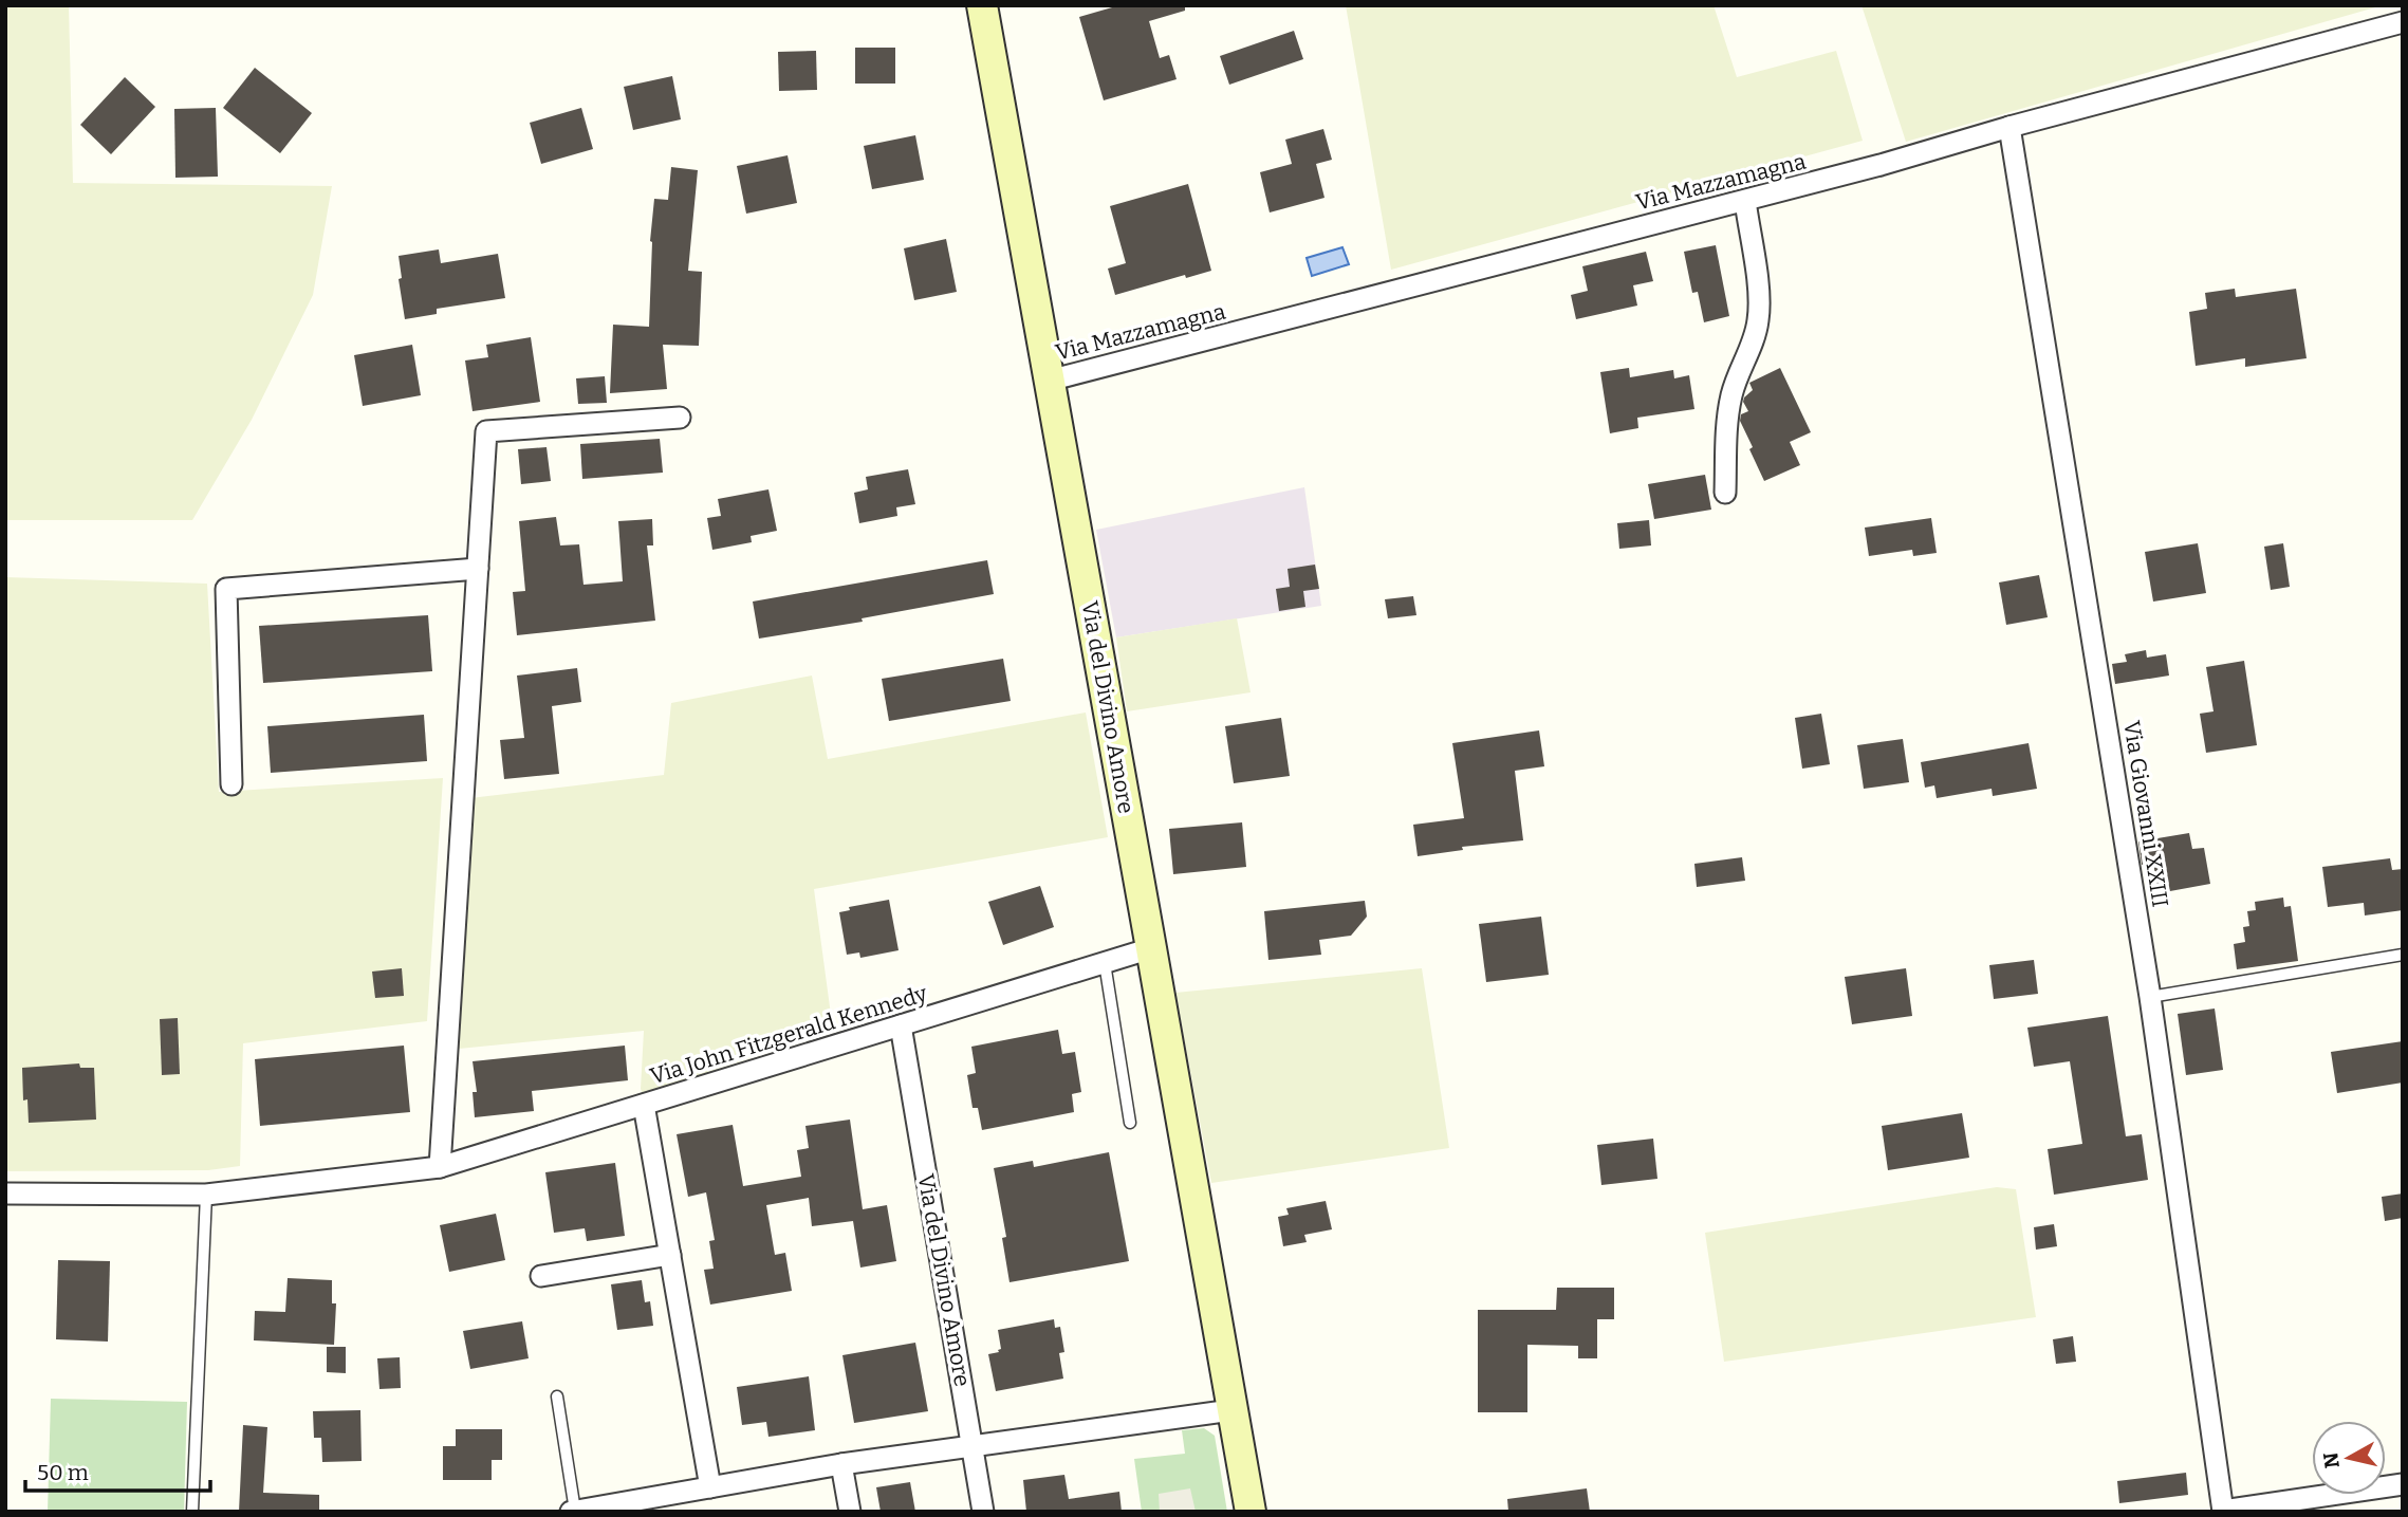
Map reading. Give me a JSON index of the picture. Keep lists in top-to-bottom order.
{
  "streets": {
    "main road": ["Via del Divino Amore"],
    "street": ["Via Mazzamagna", "Via Giovanni XXIII", "Via John Fitzgerald Kennedy"]
  },
  "crossings": [
    ["Via Mazzamagna", "Via del Divino Amore"],
    ["Via Mazzamagna", "Via Giovanni XXIII"],
    ["Via del Divino Amore", "Via John Fitzgerald Kennedy"]
  ],
  "scale_bar": "50 m",
  "north": "left"
}
